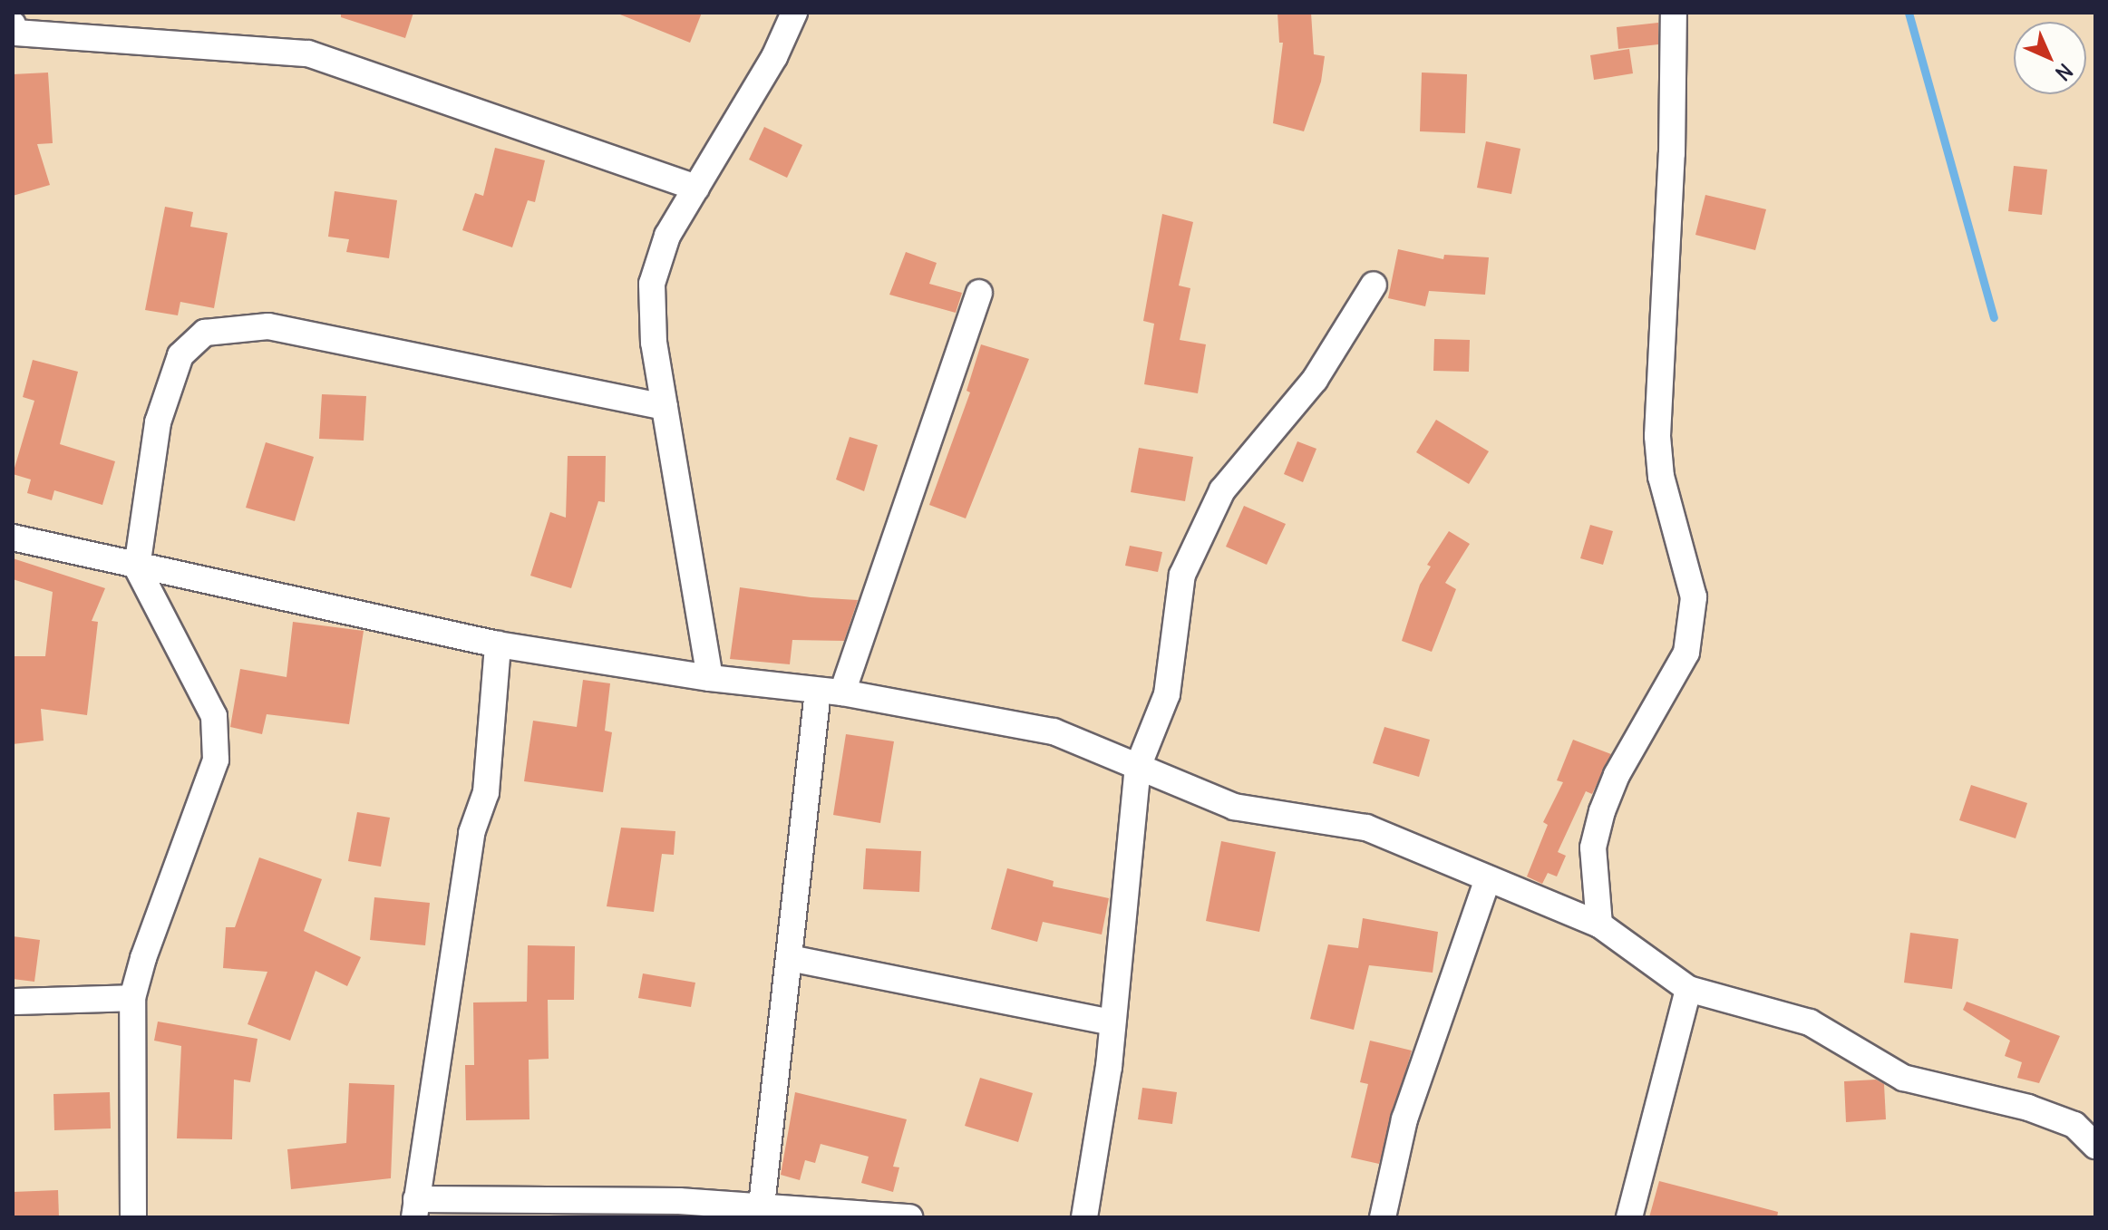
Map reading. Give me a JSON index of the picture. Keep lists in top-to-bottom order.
{
  "north": "bottom right"
}
